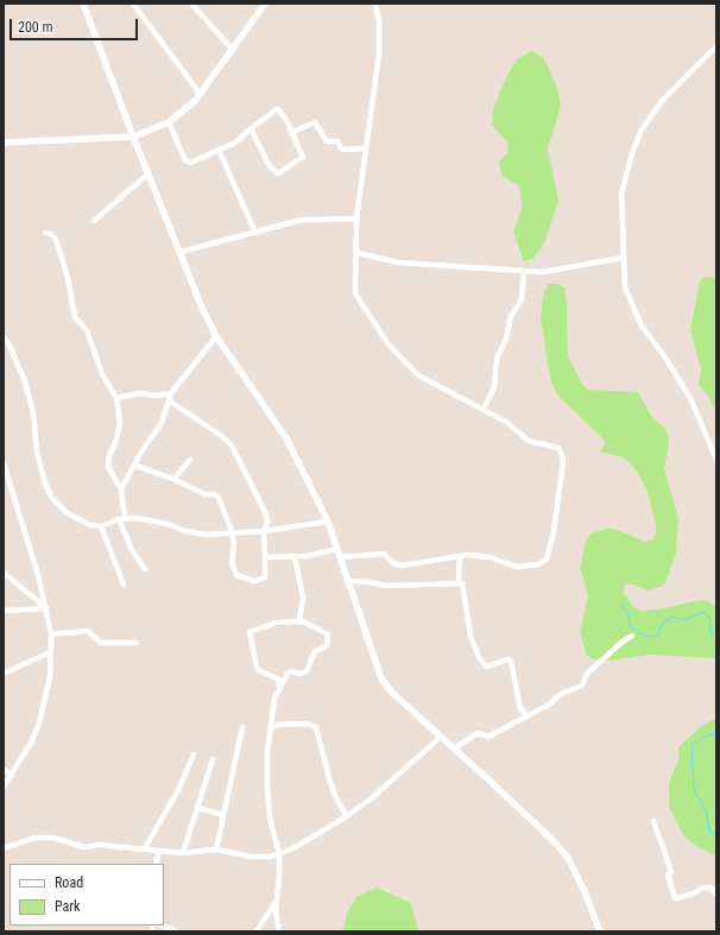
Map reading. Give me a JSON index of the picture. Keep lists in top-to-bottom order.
{
  "legend": ["Road", "Park"],
  "scale_bar": "200 m"
}
